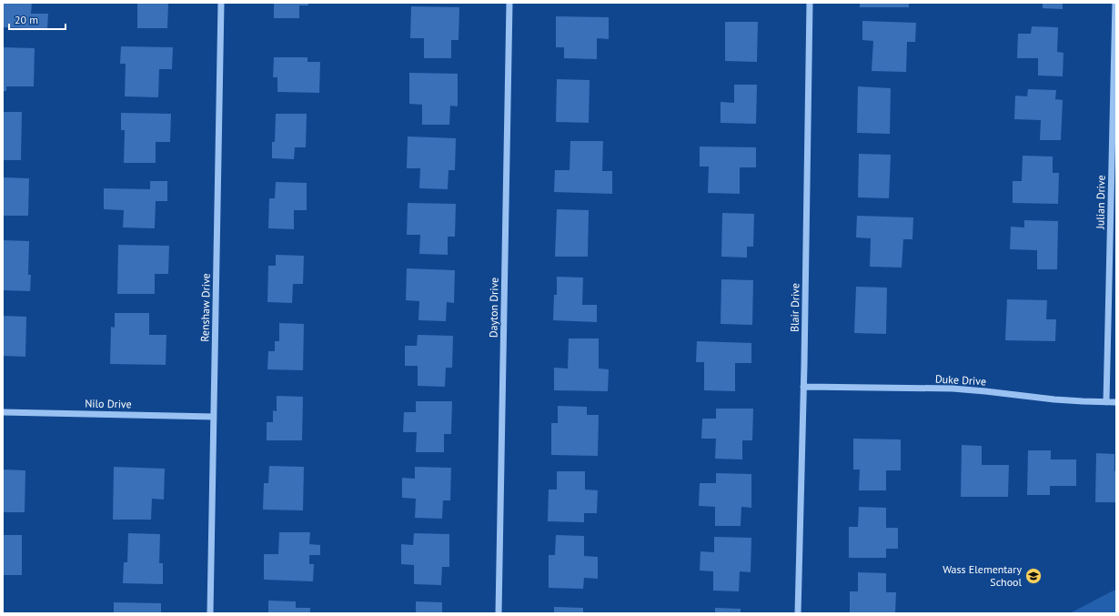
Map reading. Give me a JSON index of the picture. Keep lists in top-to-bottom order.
{
  "streets": {
    "street": [
      "Julian Drive",
      "Renshaw Drive",
      "Dayton Drive",
      "Blair Drive",
      "Duke Drive",
      "Nilo Drive"
    ]
  },
  "crossings": [
    ["Julian Drive", "Duke Drive"],
    ["Renshaw Drive", "Nilo Drive"],
    ["Blair Drive", "Duke Drive"]
  ],
  "places": {
    "school or university": ["Wass Elementary School"]
  },
  "scale_bar": "20 m"
}
